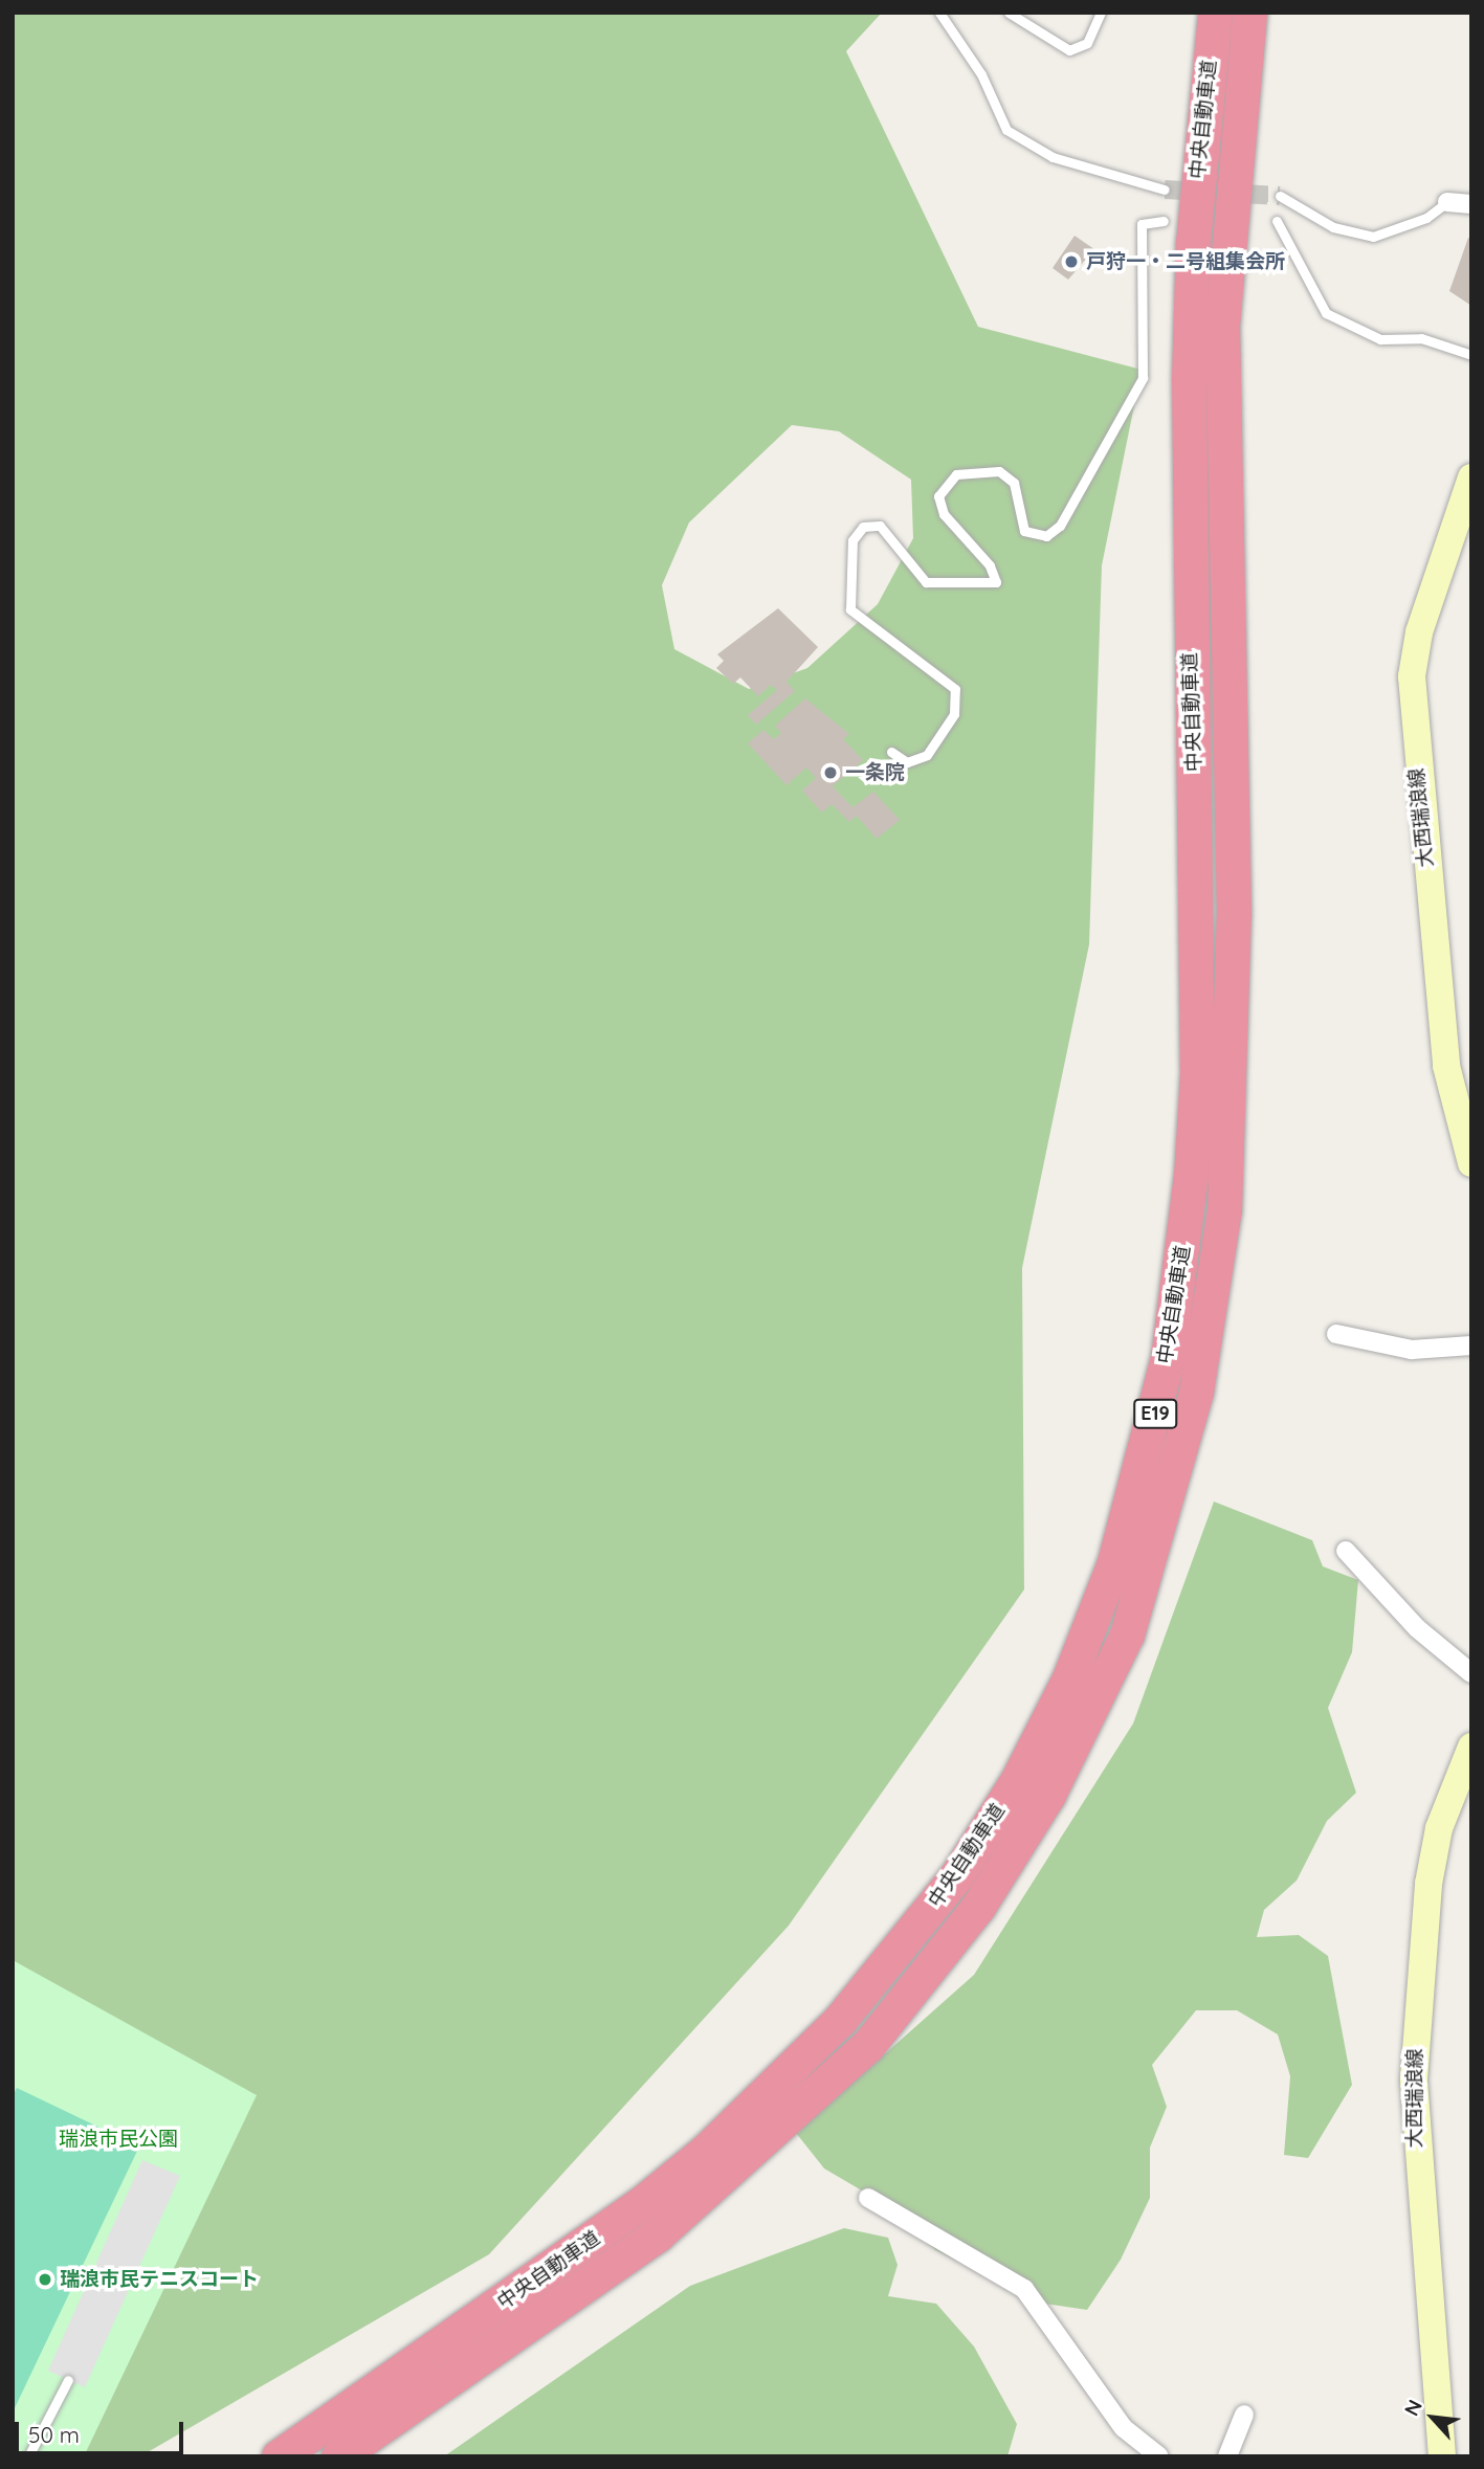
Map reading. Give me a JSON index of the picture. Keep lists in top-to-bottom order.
{
  "streets": {
    "highway": ["中央自動車道", "E19"],
    "main road": ["大西瑞浪線"]
  },
  "parks": ["瑞浪市民公園"],
  "places": ["戸狩一・二号組集会所", "一条院", "瑞浪市民テニスコート"],
  "scale_bar": "50 m",
  "north": "top left"
}
